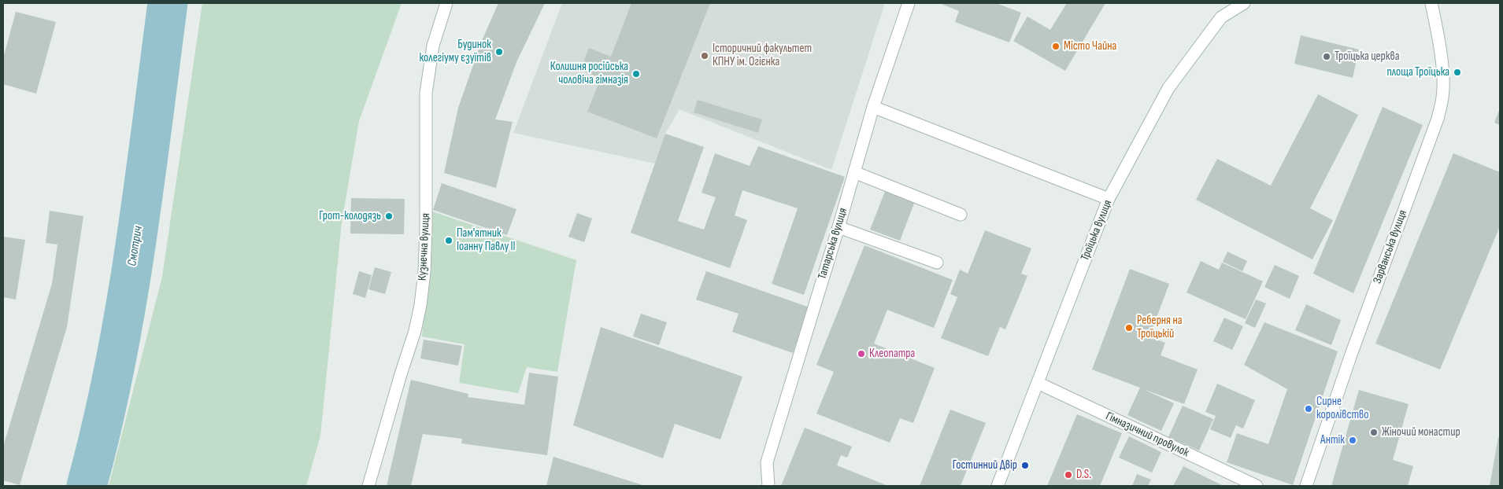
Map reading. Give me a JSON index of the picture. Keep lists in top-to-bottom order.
{
  "streets": {
    "street": [
      "Троїцька вулиця",
      "Татарська вулиця",
      "Кузнечна вулиця",
      "Зарванська вулиця",
      "Гімназичний провулок"
    ]
  },
  "crossings": [
    ["Троїцька вулиця", "Гімназичний провулок"]
  ],
  "water": ["Смотрич"],
  "places": [
    "Місто Чайна",
    "Будинок колегіуму єзуїтів",
    "Історичний факультет КПНУ ім. Огієнка",
    "Троїцька церква",
    "площа Троїцька",
    "Колишня російська чоловіча гімназія",
    "Грот-колодязь",
    "Пам'ятник Iоанну Павлу II",
    "Реберня на Троїцькій",
    "Клеопатра",
    "Сирне королівство",
    "Жіночий монастир",
    "Антік",
    "Гостинний Двір",
    "D.S."
  ]
}
